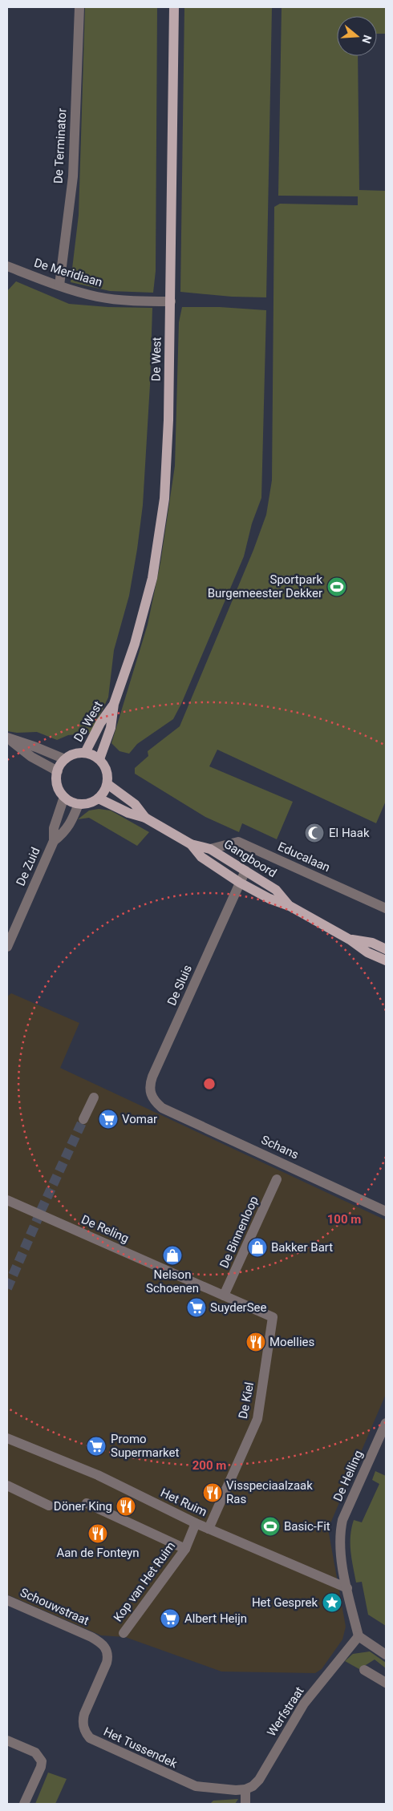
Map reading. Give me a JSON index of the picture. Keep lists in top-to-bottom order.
{
  "streets": {
    "main road": ["De West", "Gangboord"],
    "street": [
      "De Terminator",
      "De Meridiaan",
      "Educalaan",
      "De Zuid",
      "De Sluis",
      "Schans",
      "De Reling",
      "De Binnenloop",
      "De Kiel",
      "De Helling",
      "Het Ruim",
      "Kop van Het Ruim",
      "Schouwstraat",
      "Werfstraat",
      "Het Tussendek"
    ]
  },
  "crossings": [
    ["De Terminator", "De Meridiaan"],
    ["De Meridiaan", "De West"],
    ["De West", "Gangboord"],
    ["De West", "De Zuid"],
    ["Educalaan", "Gangboord"],
    ["Gangboord", "De Zuid"],
    ["Gangboord", "De Sluis"],
    ["De Sluis", "Schans"],
    ["De Reling", "De Binnenloop"],
    ["De Reling", "De Kiel"],
    ["De Kiel", "Het Ruim"],
    ["De Helling", "Het Ruim"],
    ["De Helling", "Werfstraat"],
    ["Het Ruim", "Kop van Het Ruim"],
    ["Schouwstraat", "Het Tussendek"],
    ["Werfstraat", "Het Tussendek"]
  ],
  "places": {
    "sports": ["Sportpark Burgemeester Dekker", "Basic-Fit"],
    "mosque": ["El Haak"],
    "supermarket": [
      "Vomar",
      "SuyderSee",
      "Promo Supermarket",
      "Albert Heijn"
    ],
    "shop": ["Bakker Bart", "Nelson Schoenen"],
    "restaurant": [
      "Moellies",
      "Visspeciaalzaak Ras",
      "Döner King",
      "Aan de Fonteyn"
    ],
    "place": ["Het Gesprek"]
  },
  "north": "right",
  "rings": ["100 m", "200 m"]
}
